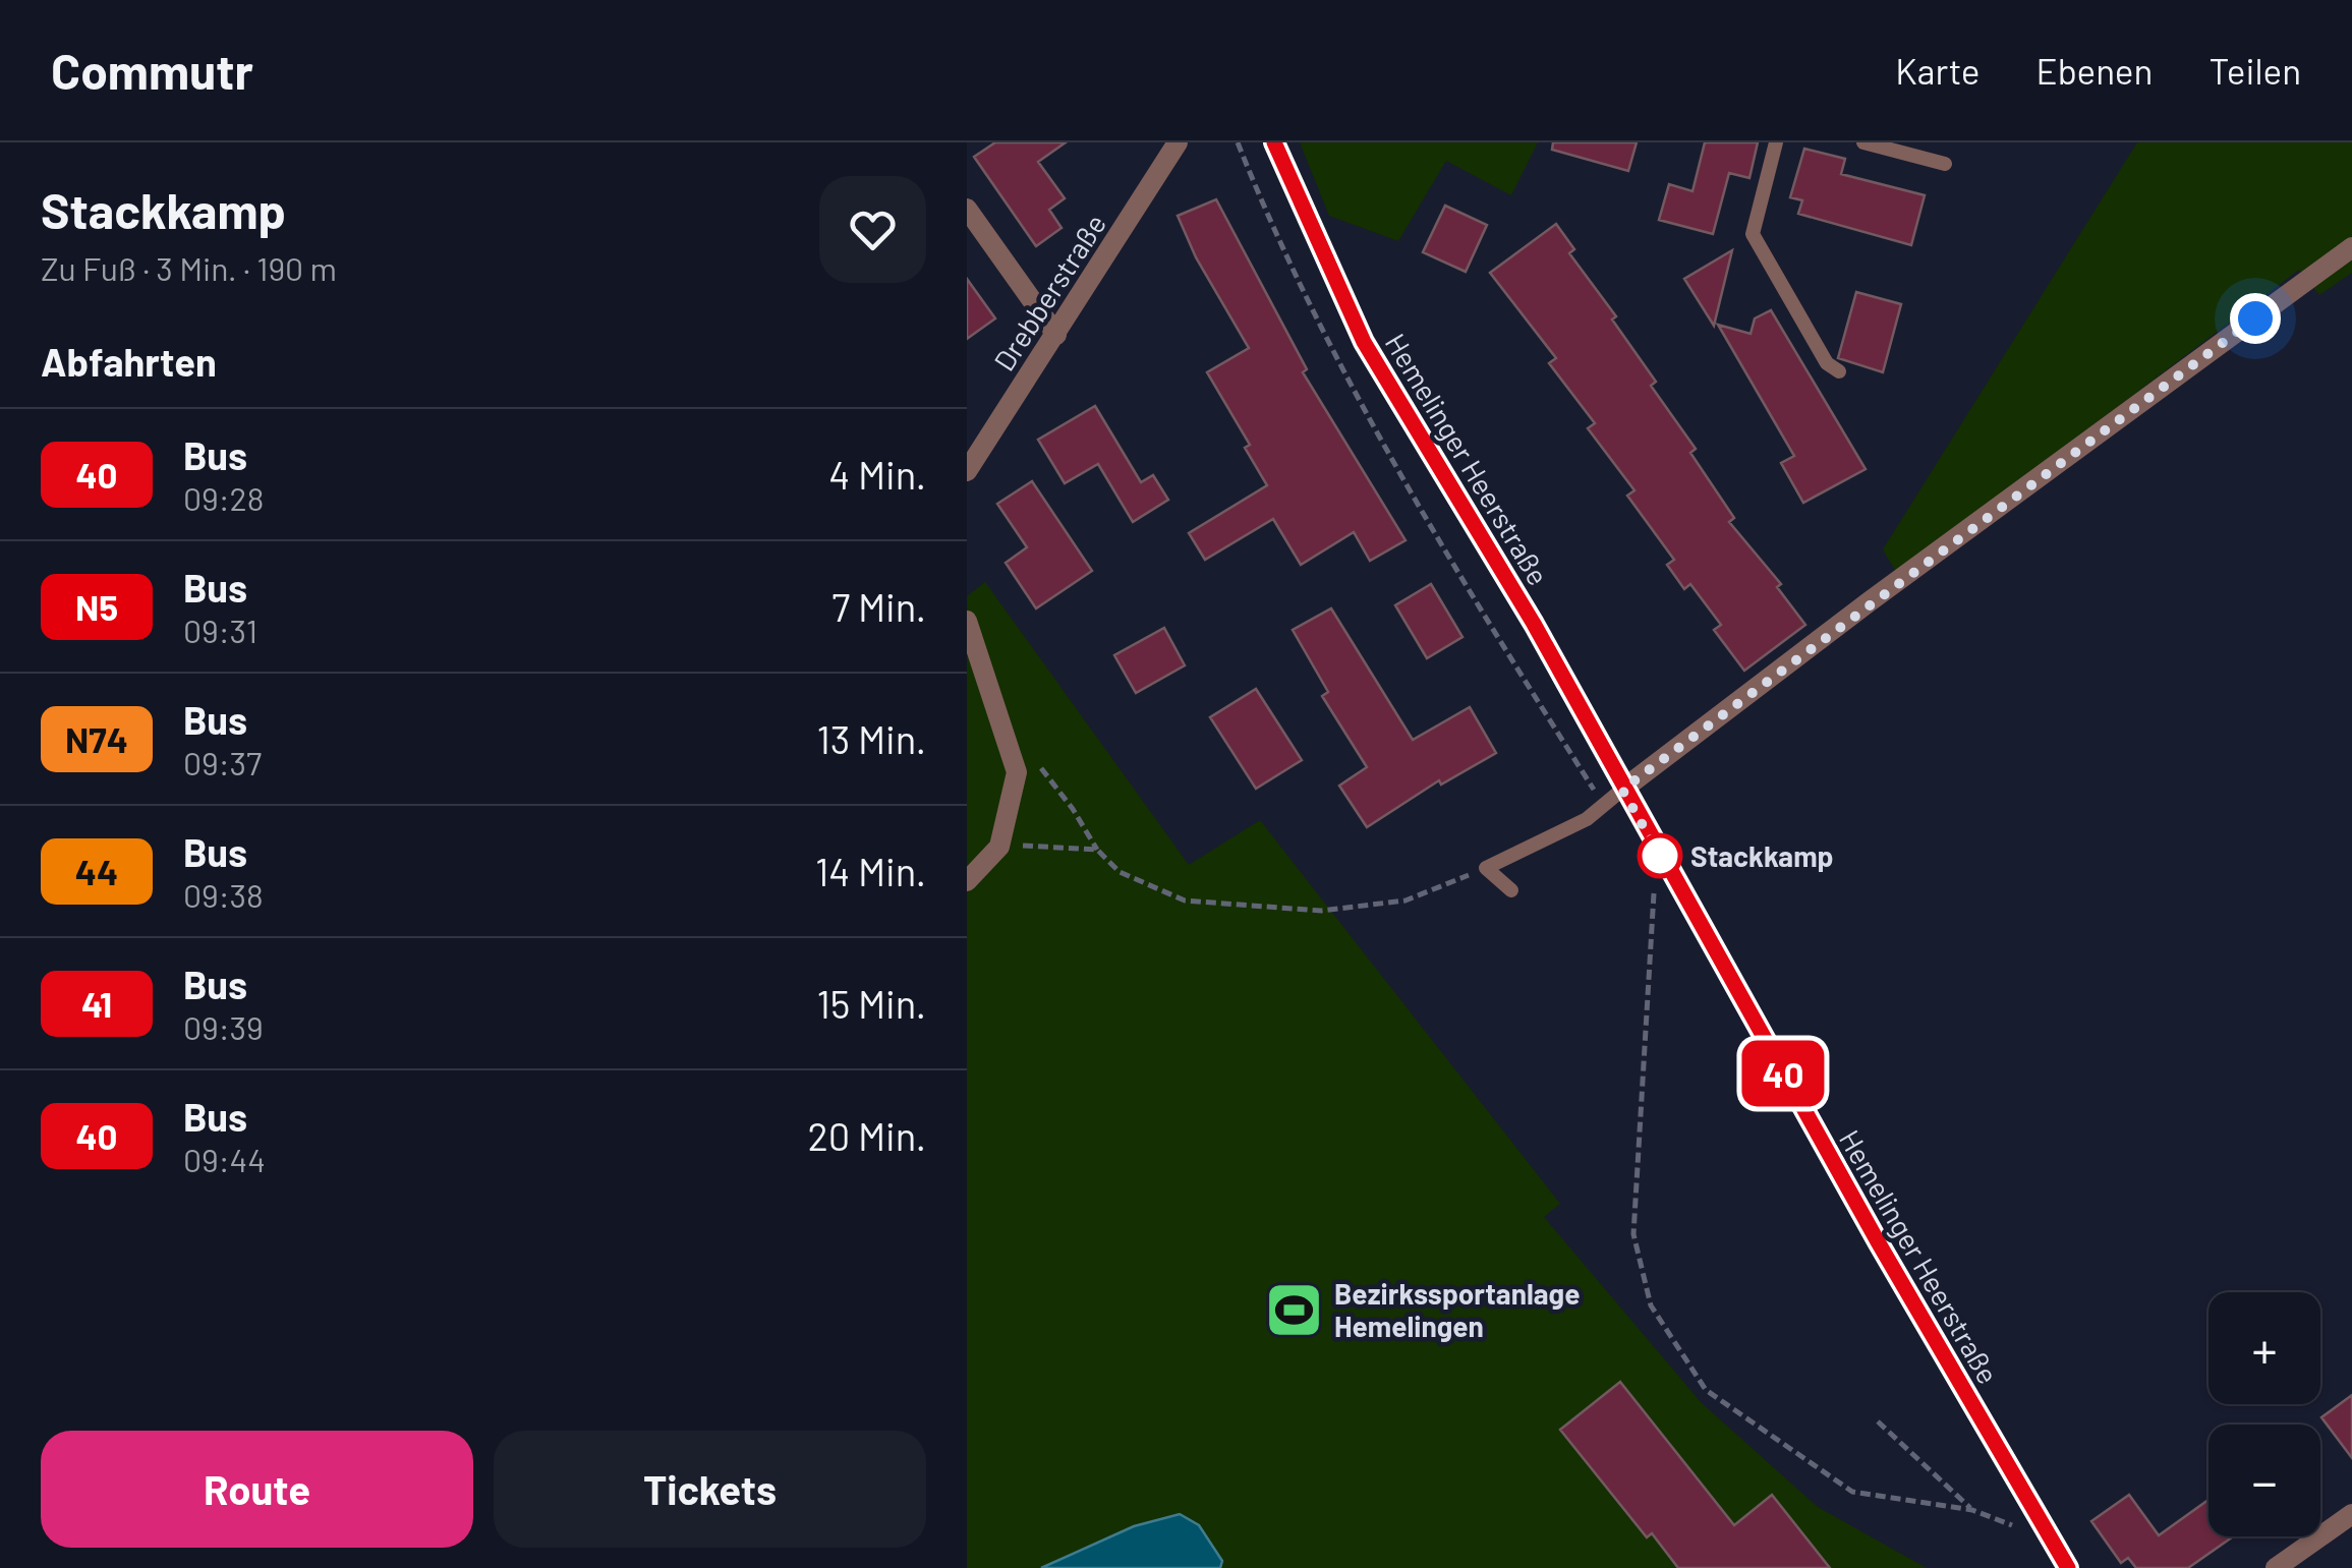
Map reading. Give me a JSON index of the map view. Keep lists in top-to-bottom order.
{
  "streets": {
    "main road": ["Hemelinger Heerstraße"],
    "street": ["Drebberstraße"]
  },
  "places": {
    "other": ["Stackkamp"],
    "sports": ["Bezirkssportanlage Hemelingen"]
  },
  "lines": ["bus line 40"],
  "page": {
    "header": "Commutr",
    "nav": ["Karte", "Ebenen", "Teilen"],
    "heading": [
      ["Stackkamp", "Zu Fuß · 3 Min. · 190 m"],
      "Abfahrten"
    ],
    "on_map": "40",
    "list": [
      {
        "mark": "40",
        "name": "Bus",
        "note": "09:28",
        "value": "4 Min."
      },
      {
        "mark": "N5",
        "name": "Bus",
        "note": "09:31",
        "value": "7 Min."
      },
      {
        "mark": "N74",
        "name": "Bus",
        "note": "09:37",
        "value": "13 Min."
      },
      {
        "mark": "44",
        "name": "Bus",
        "note": "09:38",
        "value": "14 Min."
      },
      {
        "mark": "41",
        "name": "Bus",
        "note": "09:39",
        "value": "15 Min."
      },
      {
        "mark": "40",
        "name": "Bus",
        "note": "09:44",
        "value": "20 Min."
      }
    ],
    "map_buttons": ["+", "−"],
    "buttons": ["Route", "Tickets"]
  }
}
